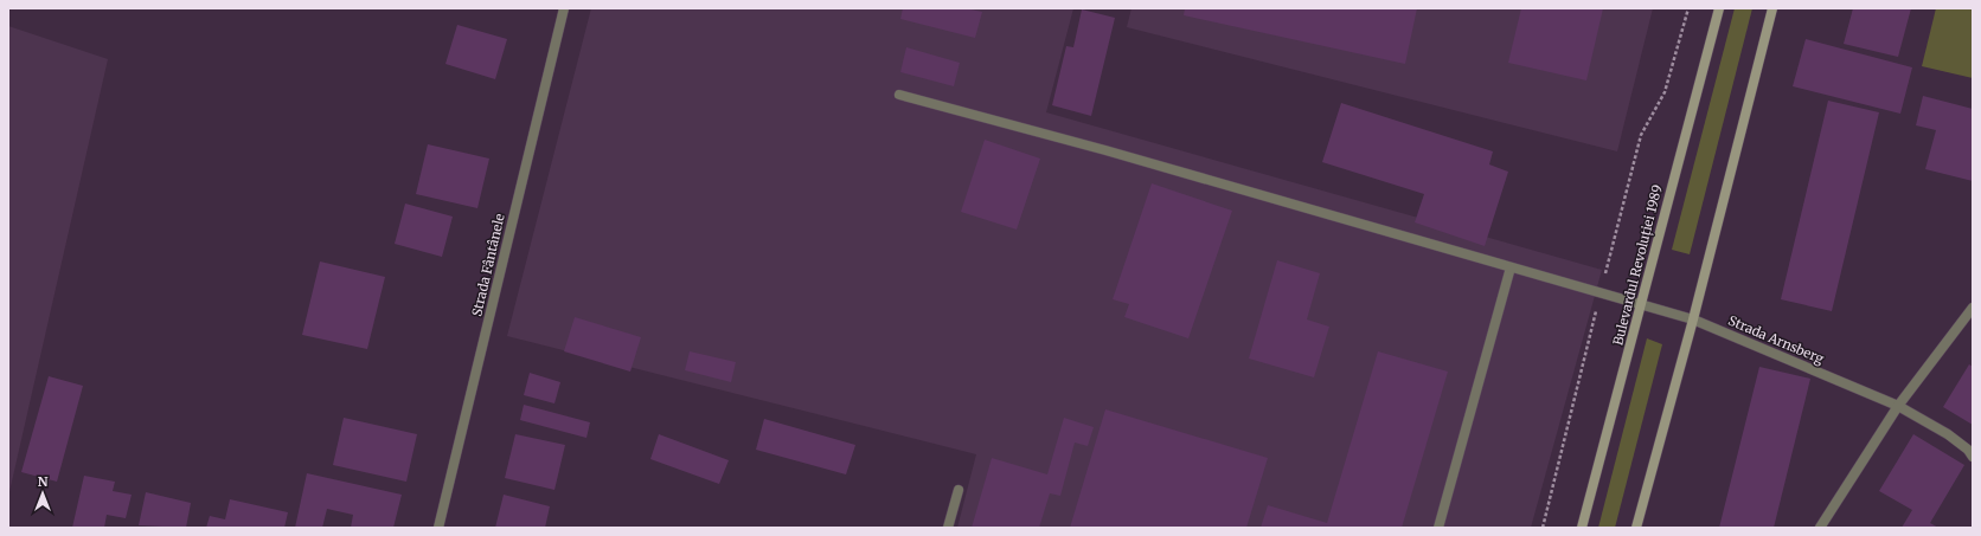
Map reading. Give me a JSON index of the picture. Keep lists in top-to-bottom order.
{
  "streets": {
    "main road": ["Bulevardul Revoluției 1989"],
    "street": ["Strada Fântânele", "Strada Arnsberg"]
  },
  "crossings": [
    ["Bulevardul Revoluției 1989", "Strada Arnsberg"]
  ],
  "north": "top"
}
